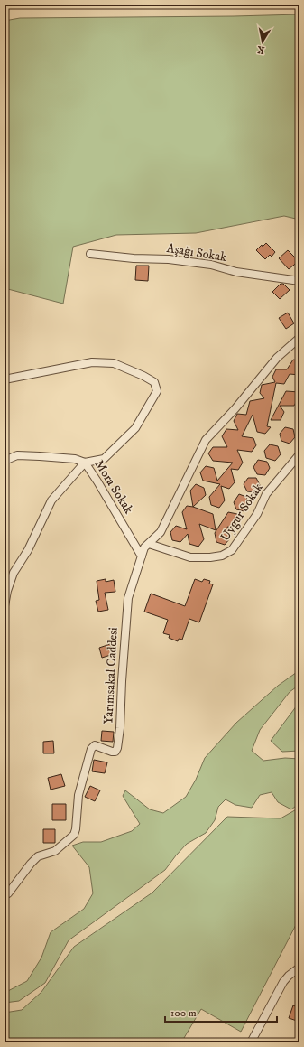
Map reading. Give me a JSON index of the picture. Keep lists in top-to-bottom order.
{
  "streets": {
    "street": [
      "Aşağı Sokak",
      "Mora Sokak",
      "Uygur Sokak",
      "Yarımsakal Caddesi"
    ]
  },
  "crossings": [
    ["Mora Sokak", "Yarımsakal Caddesi"],
    ["Uygur Sokak", "Yarımsakal Caddesi"]
  ],
  "scale_bar": "100 m",
  "north": "bottom"
}
